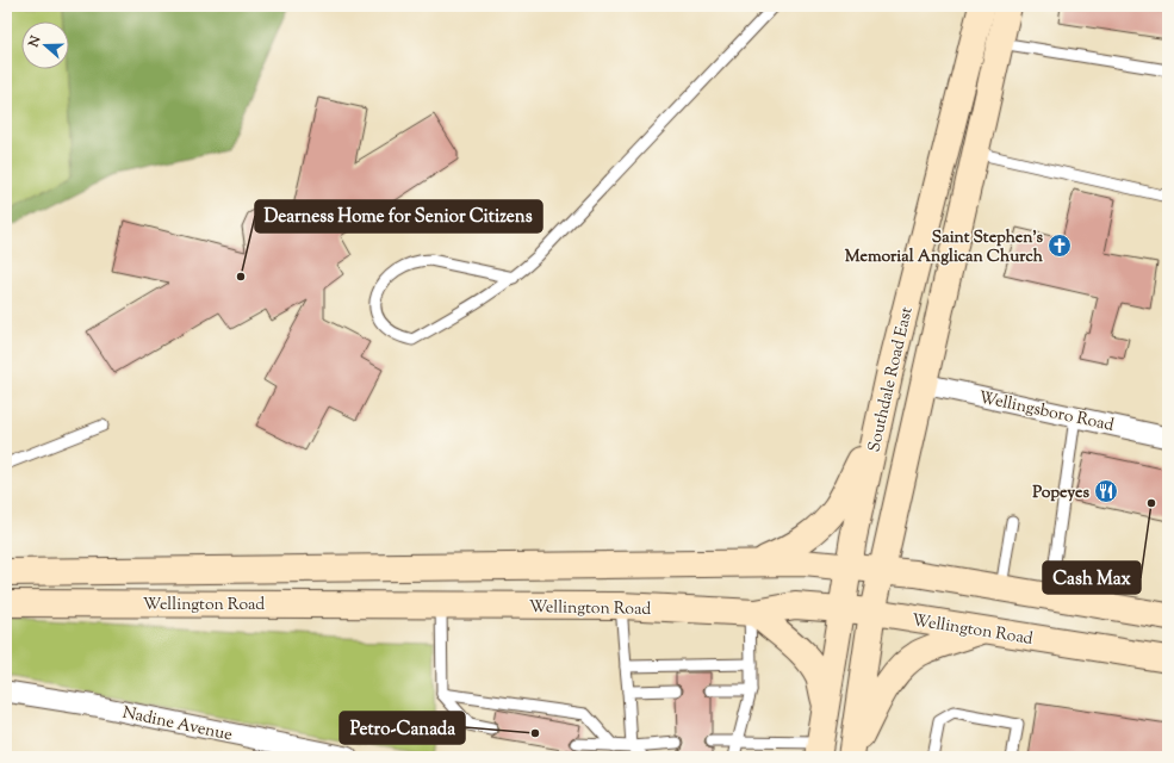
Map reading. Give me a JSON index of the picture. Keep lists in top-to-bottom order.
{
  "streets": {
    "main road": ["Southdale Road East", "Wellington Road"],
    "street": ["Wellingsboro Road", "Nadine Avenue"]
  },
  "crossings": [
    ["Southdale Road East", "Wellingsboro Road"],
    ["Southdale Road East", "Wellington Road"]
  ],
  "places": {
    "church": ["Saint Stephen's Memorial Anglican Church"],
    "other": ["Dearness Home for Senior Citizens", "Cash Max", "Petro-Canada"],
    "restaurant": ["Popeyes"]
  },
  "north": "left"
}
